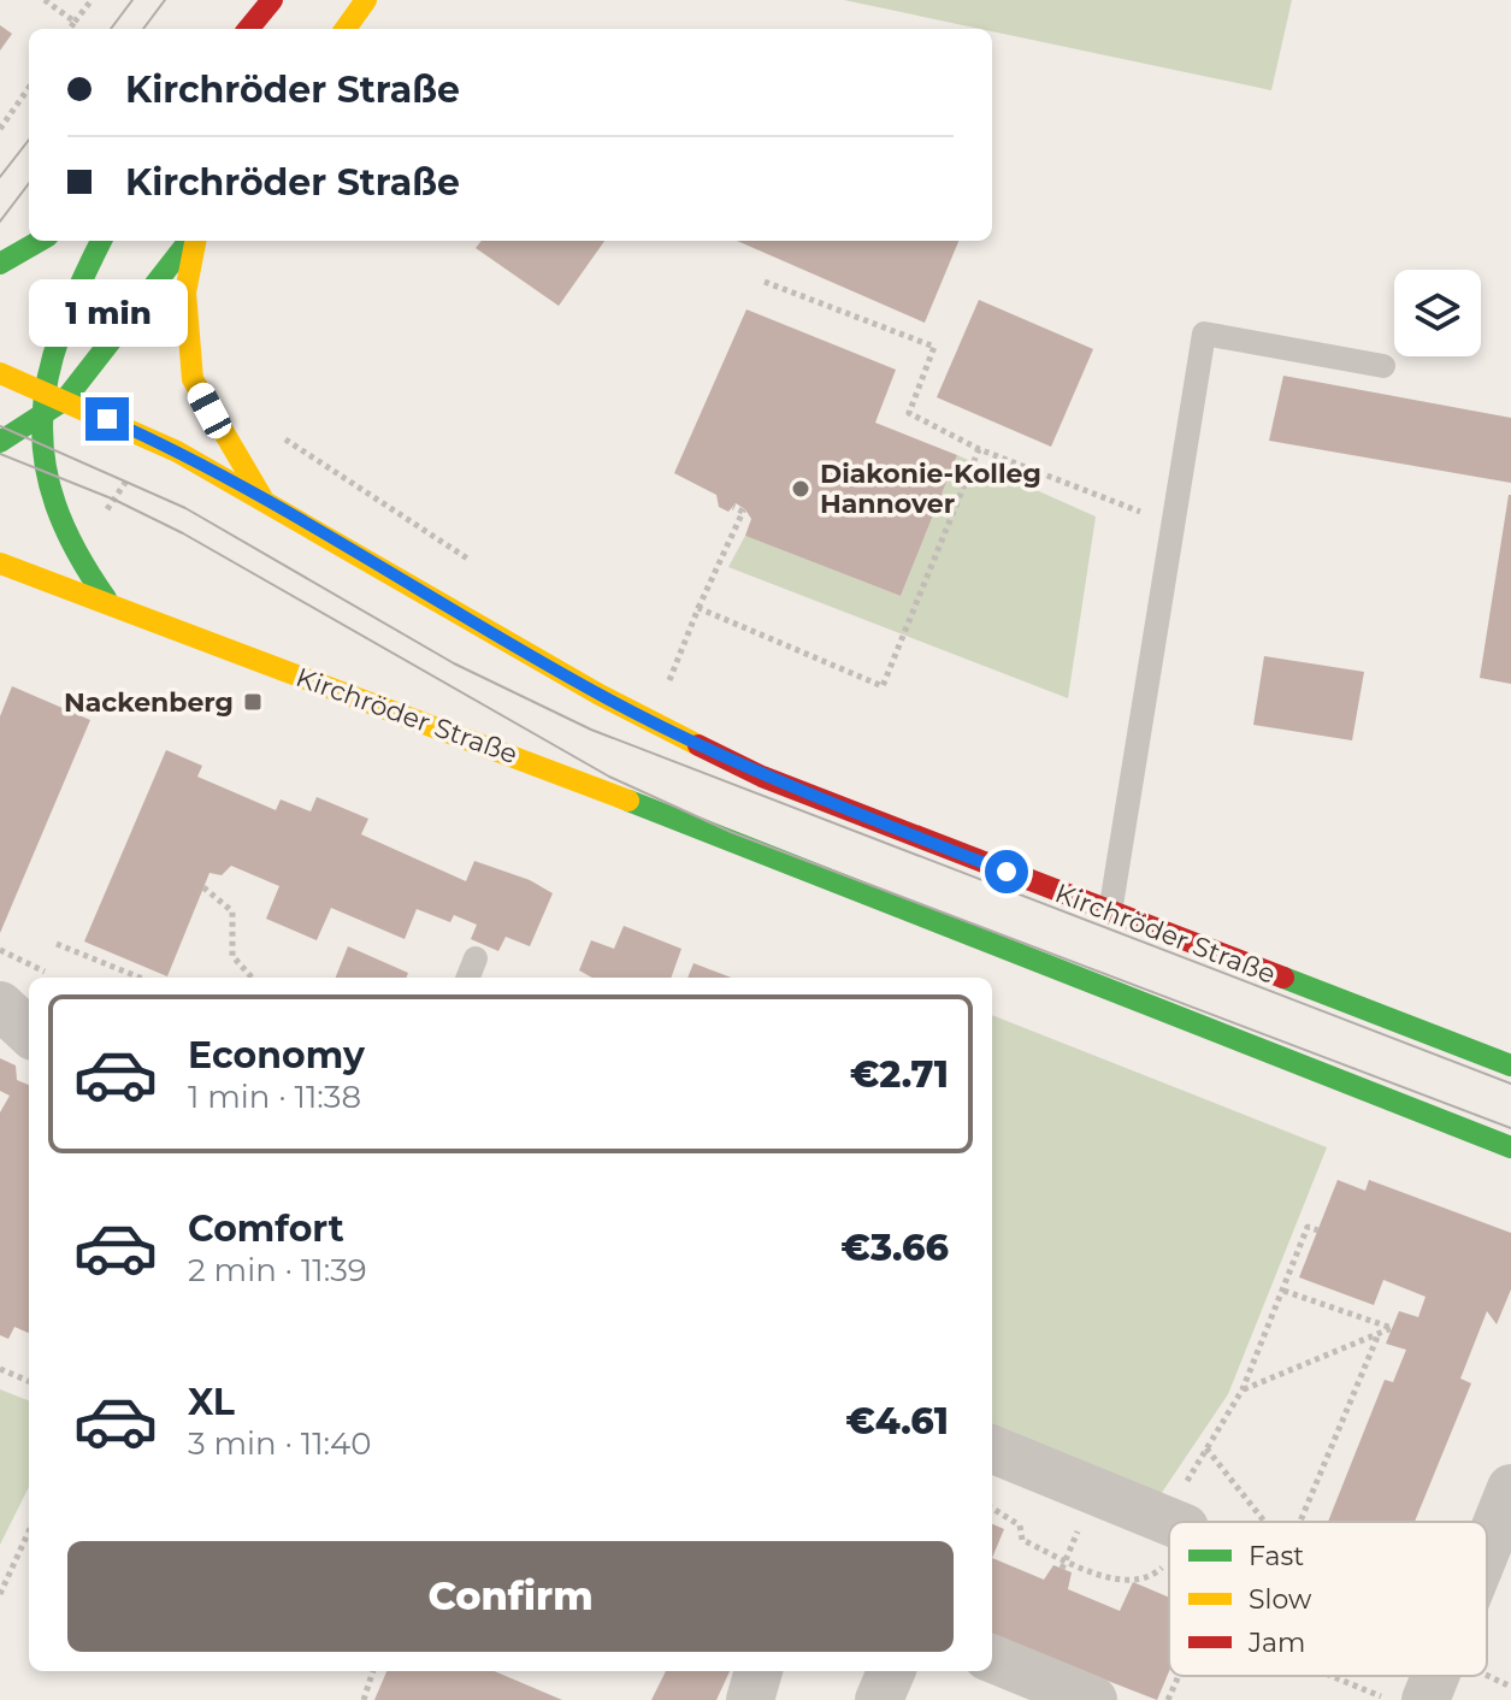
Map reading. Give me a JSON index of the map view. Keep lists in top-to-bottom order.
{
  "streets": {
    "main road": ["Kirchröder Straße"]
  },
  "places": {
    "other": ["Diakonie-Kolleg Hannover"],
    "transit": ["Nackenberg"]
  },
  "legend": ["Fast", "Slow", "Jam"],
  "page": {
    "banner": ["Kirchröder Straße", "Kirchröder Straße"],
    "bubble": "1 min",
    "list": [
      {
        "name": "Economy",
        "note": "1 min · 11:38",
        "value": "€2.71"
      },
      {
        "name": "Comfort",
        "note": "2 min · 11:39",
        "value": "€3.66"
      },
      {
        "name": "XL",
        "note": "3 min · 11:40",
        "value": "€4.61"
      }
    ],
    "buttons": "Confirm"
  }
}
